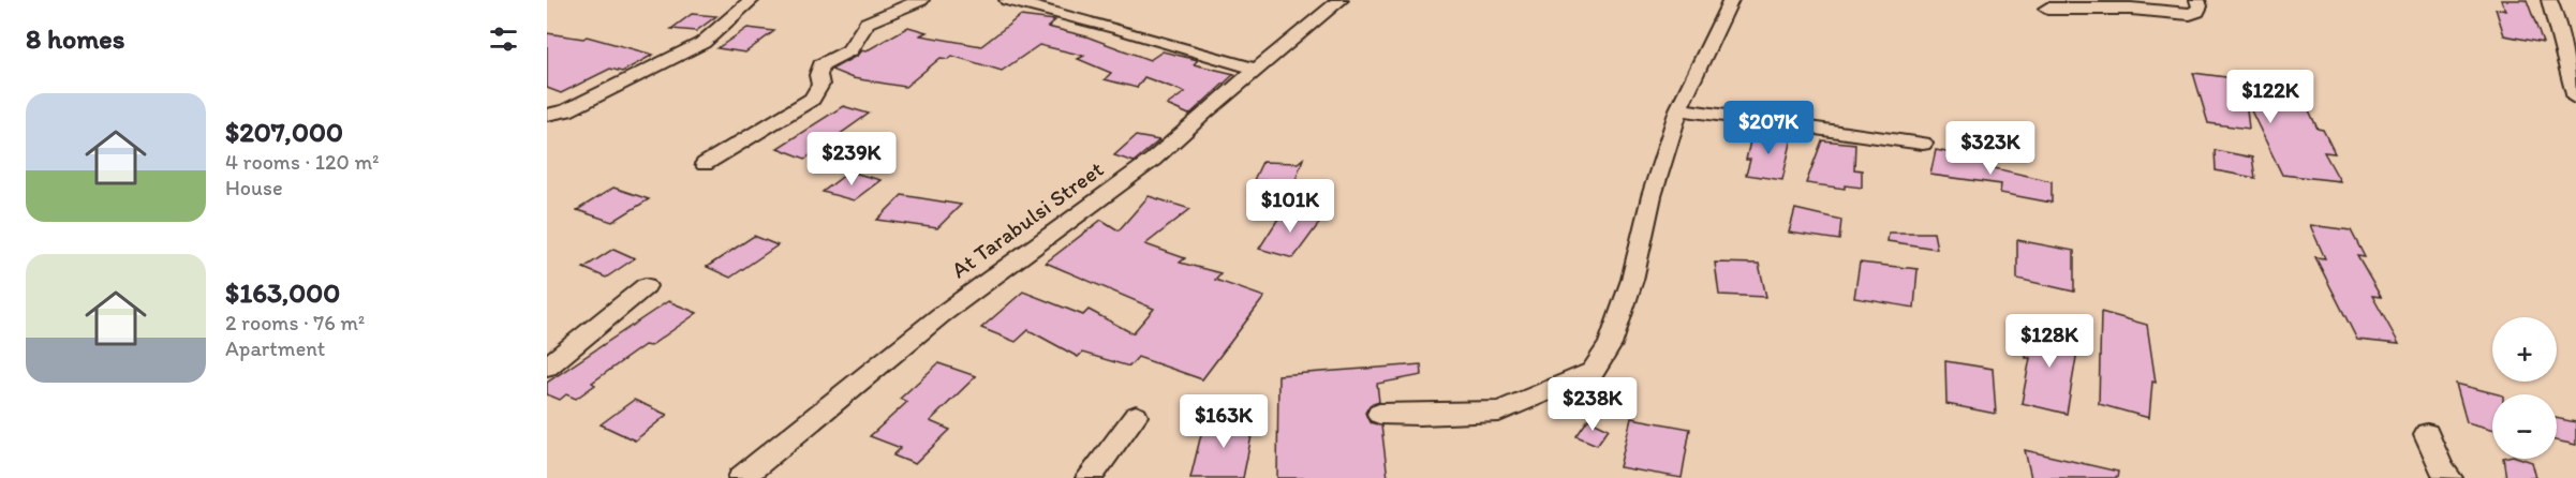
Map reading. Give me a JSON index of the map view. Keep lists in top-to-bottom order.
{
  "streets": {
    "street": ["At Tarabulsi Street"]
  },
  "page": {
    "heading": "8 homes",
    "price": [
      "$122K",
      "$207K",
      "$323K",
      "$239K",
      "$101K",
      "$128K",
      "$238K",
      "$163K"
    ],
    "list": [
      {
        "name": "$207,000",
        "note": "4 rooms · 120 m² · House"
      },
      {
        "name": "$163,000",
        "note": "2 rooms · 76 m² · Apartment"
      }
    ],
    "map_buttons": ["+", "−"]
  }
}
